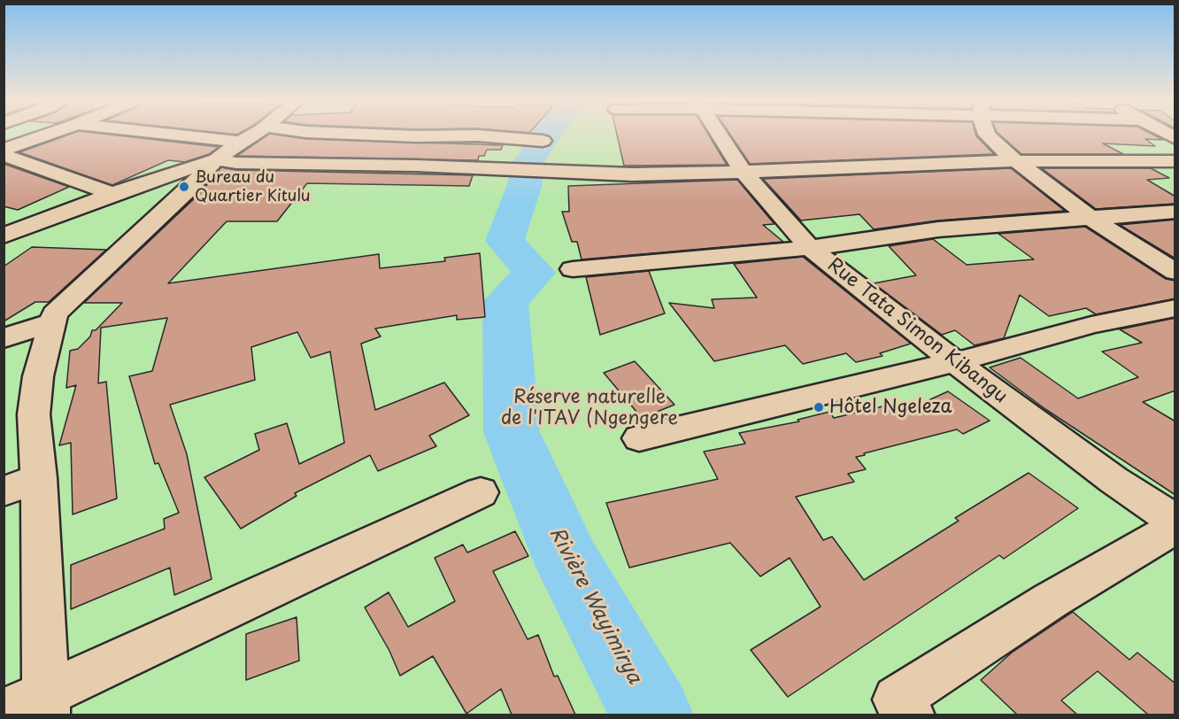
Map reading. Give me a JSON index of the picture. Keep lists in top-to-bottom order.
{
  "streets": {
    "street": ["Rue Tata Simon Kibangu"]
  },
  "water": ["Rivière Wayimirya"],
  "parks": ["Réserve naturelle de l'ITAV (Ngengere"],
  "places": ["Bureau du Quartier Kitulu", "Hôtel Ngeleza"]
}
